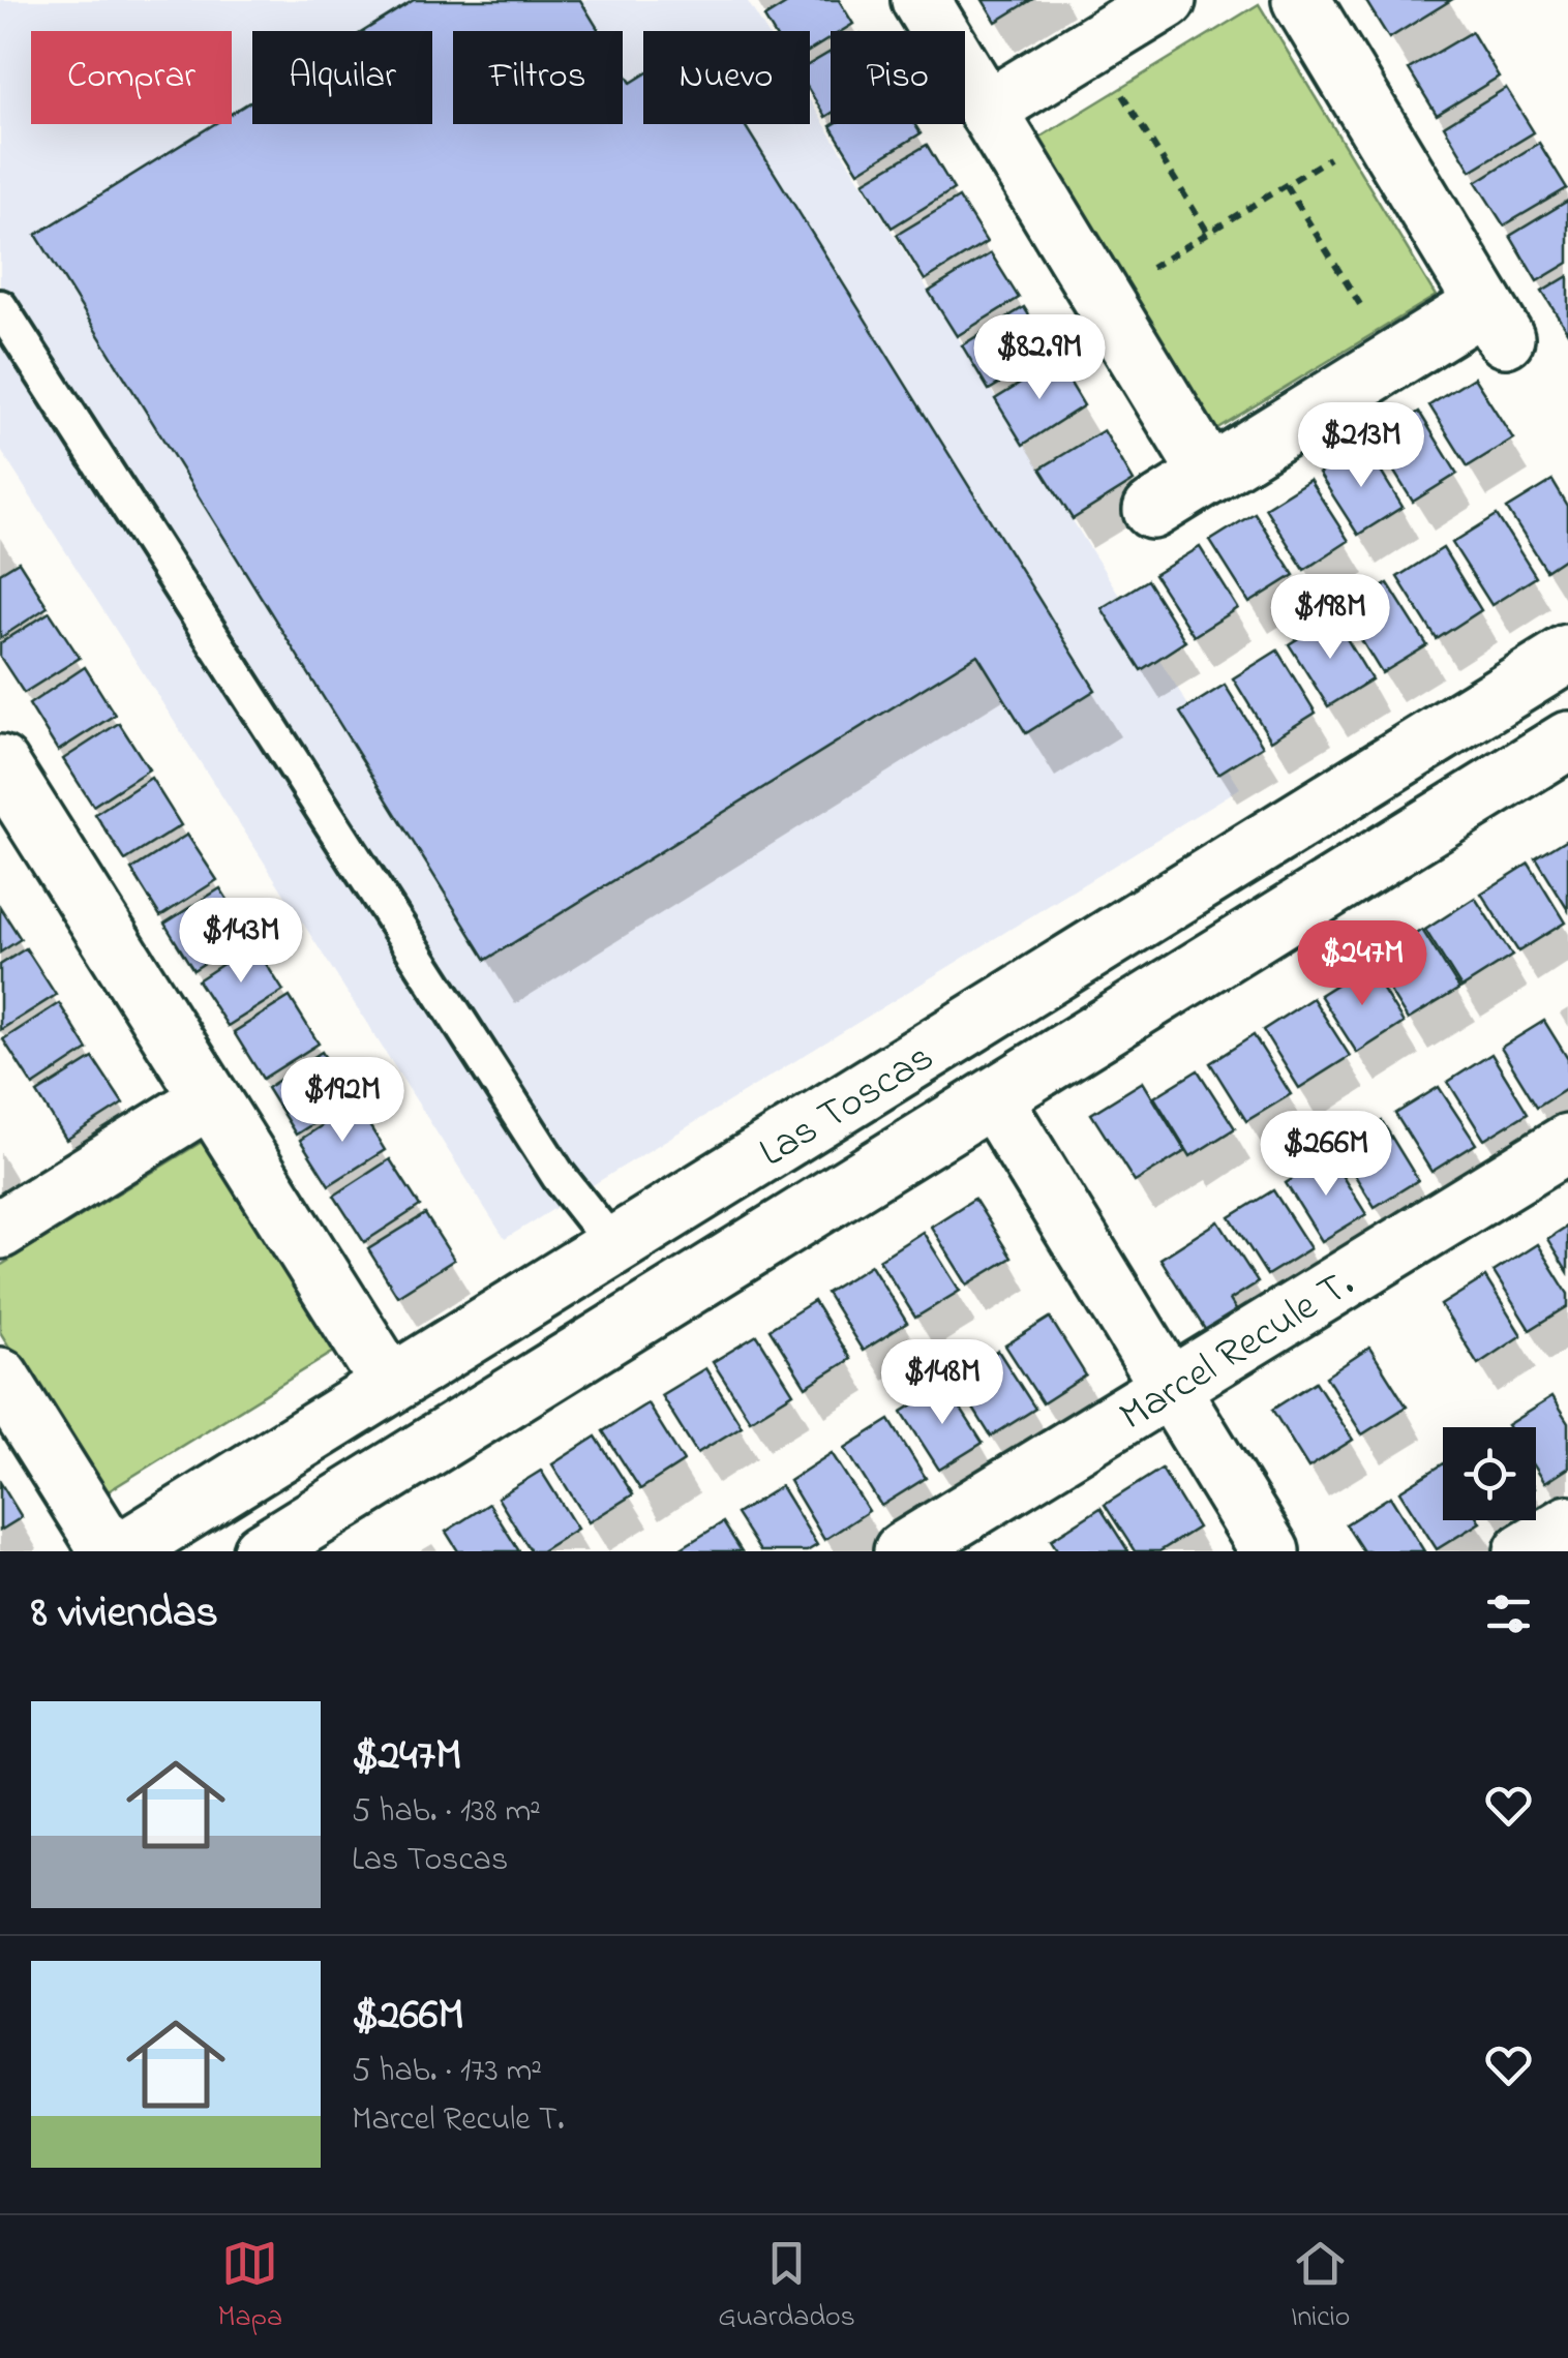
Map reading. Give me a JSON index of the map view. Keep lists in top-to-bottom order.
{
  "streets": {
    "street": ["Las Toscas", "Marcel Recule T."]
  },
  "page": {
    "chip": [
      "Comprar",
      "Alquilar",
      "Filtros",
      "Nuevo",
      "Piso"
    ],
    "price": [
      "$82.9M",
      "$213M",
      "$198M",
      "$143M",
      "$247M",
      "$192M",
      "$266M",
      "$148M"
    ],
    "heading": "8 viviendas",
    "list": [
      {
        "name": "$247M",
        "note": "5 hab. · 138 m² · Las Toscas"
      },
      {
        "name": "$266M",
        "note": "5 hab. · 173 m² · Marcel Recule T."
      }
    ],
    "tabs": ["Mapa", "Guardados", "Inicio"]
  }
}
